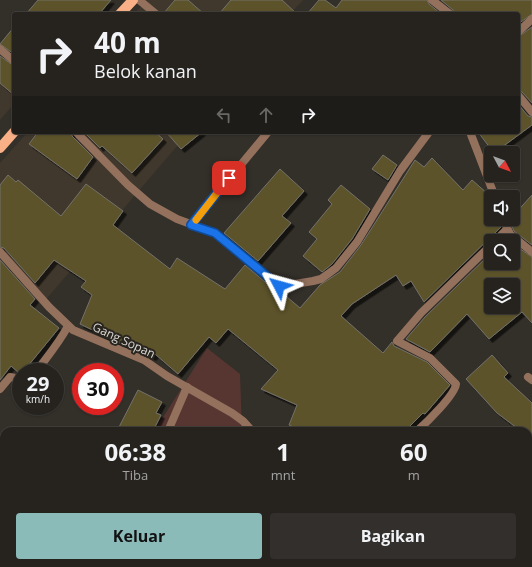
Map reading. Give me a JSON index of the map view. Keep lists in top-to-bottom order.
{
  "streets": {
    "street": ["Gang Sopan"]
  },
  "north": "bottom right",
  "page": {
    "turn": ["40 m", "Belok kanan"],
    "speed": "29 km/h",
    "limit": "30",
    "eta": [
      "06:38",
      "Tiba",
      "1",
      "mnt",
      "60",
      "m"
    ],
    "buttons": ["Keluar", "Bagikan"]
  }
}
